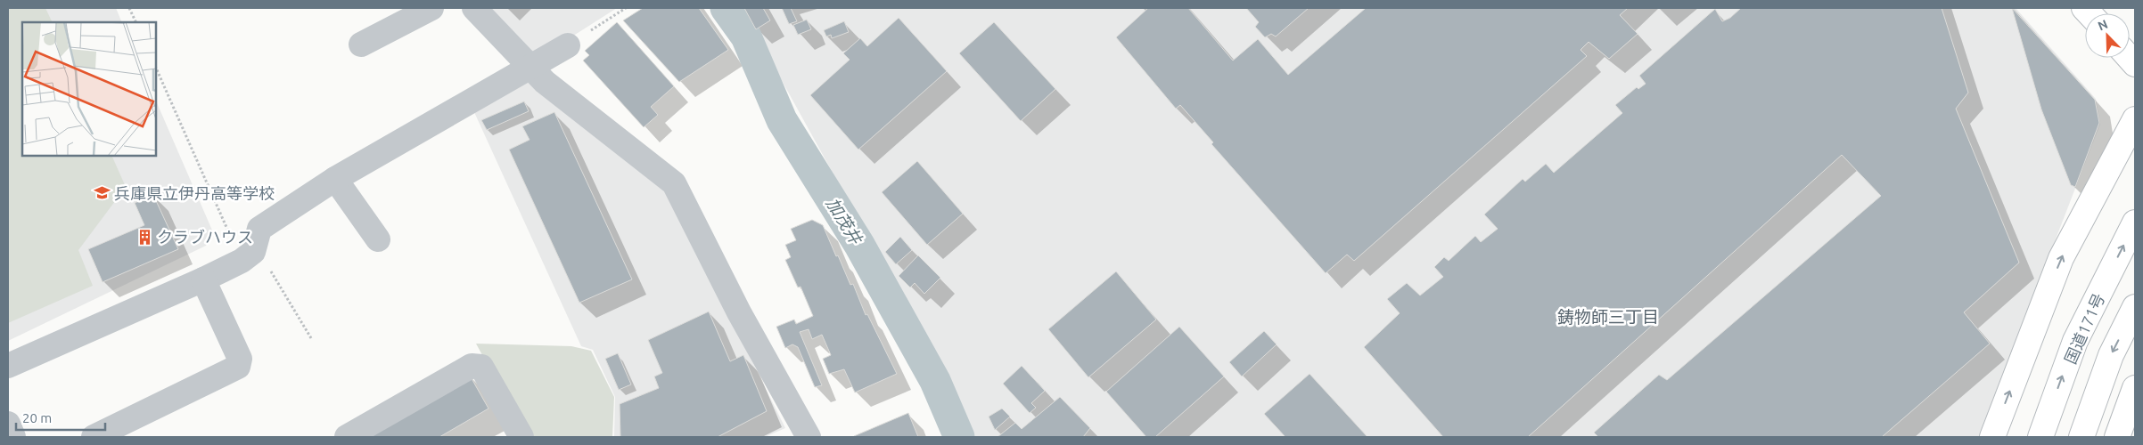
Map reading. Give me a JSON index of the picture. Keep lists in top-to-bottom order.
{
  "streets": {
    "main road": ["国道171号"]
  },
  "districts": ["鋳物師三丁目"],
  "water": ["加茂井"],
  "places": {
    "school or university": ["兵庫県立伊丹高等学校"],
    "building": ["クラブハウス"]
  },
  "scale_bar": "20 m",
  "north": "top left"
}
